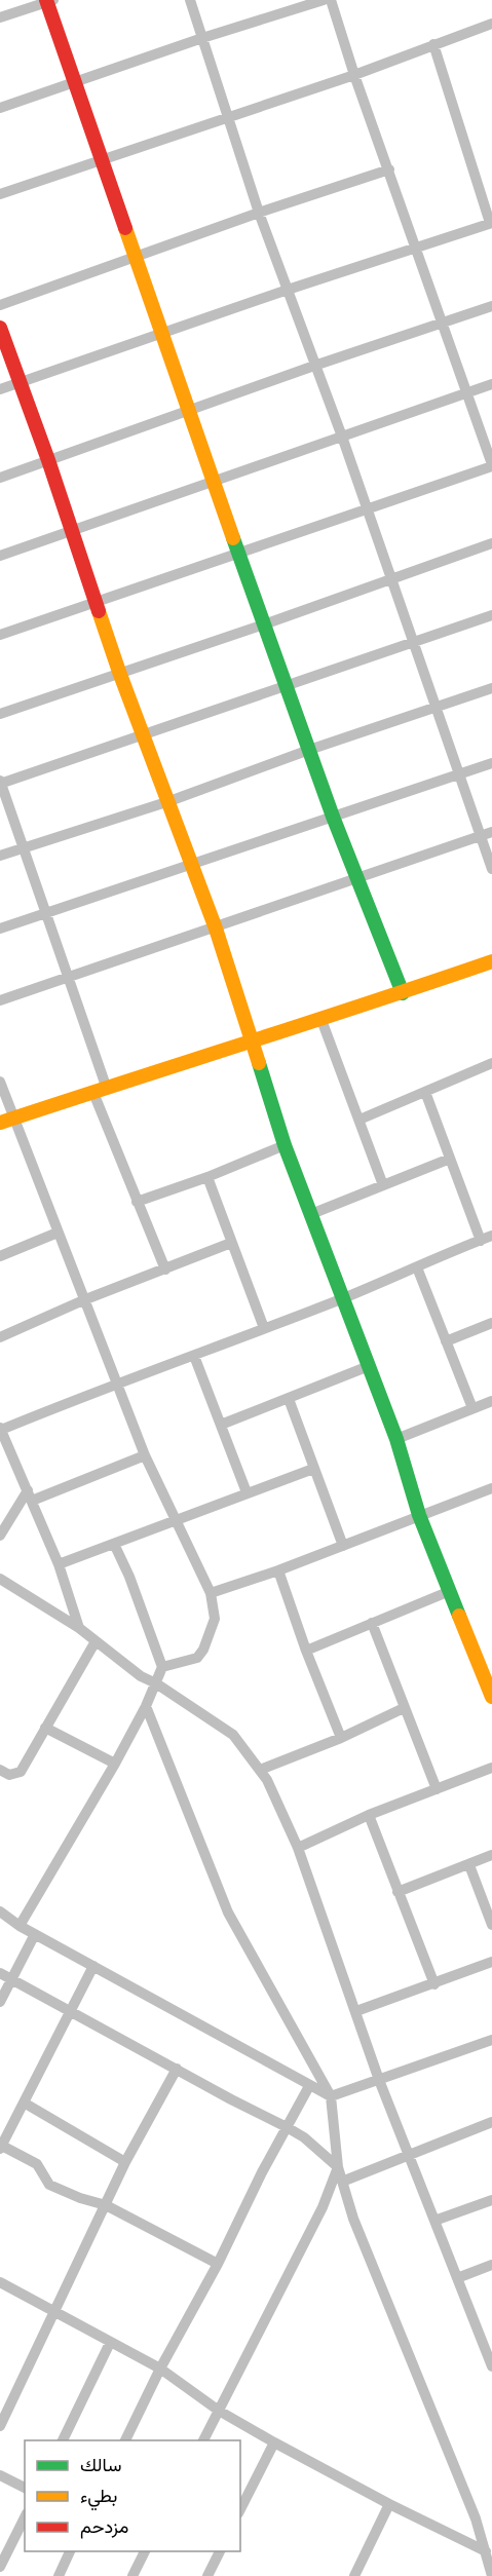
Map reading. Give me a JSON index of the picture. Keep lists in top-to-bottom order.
{
  "legend": ["سالك", "بطيء", "مزدحم"]
}
